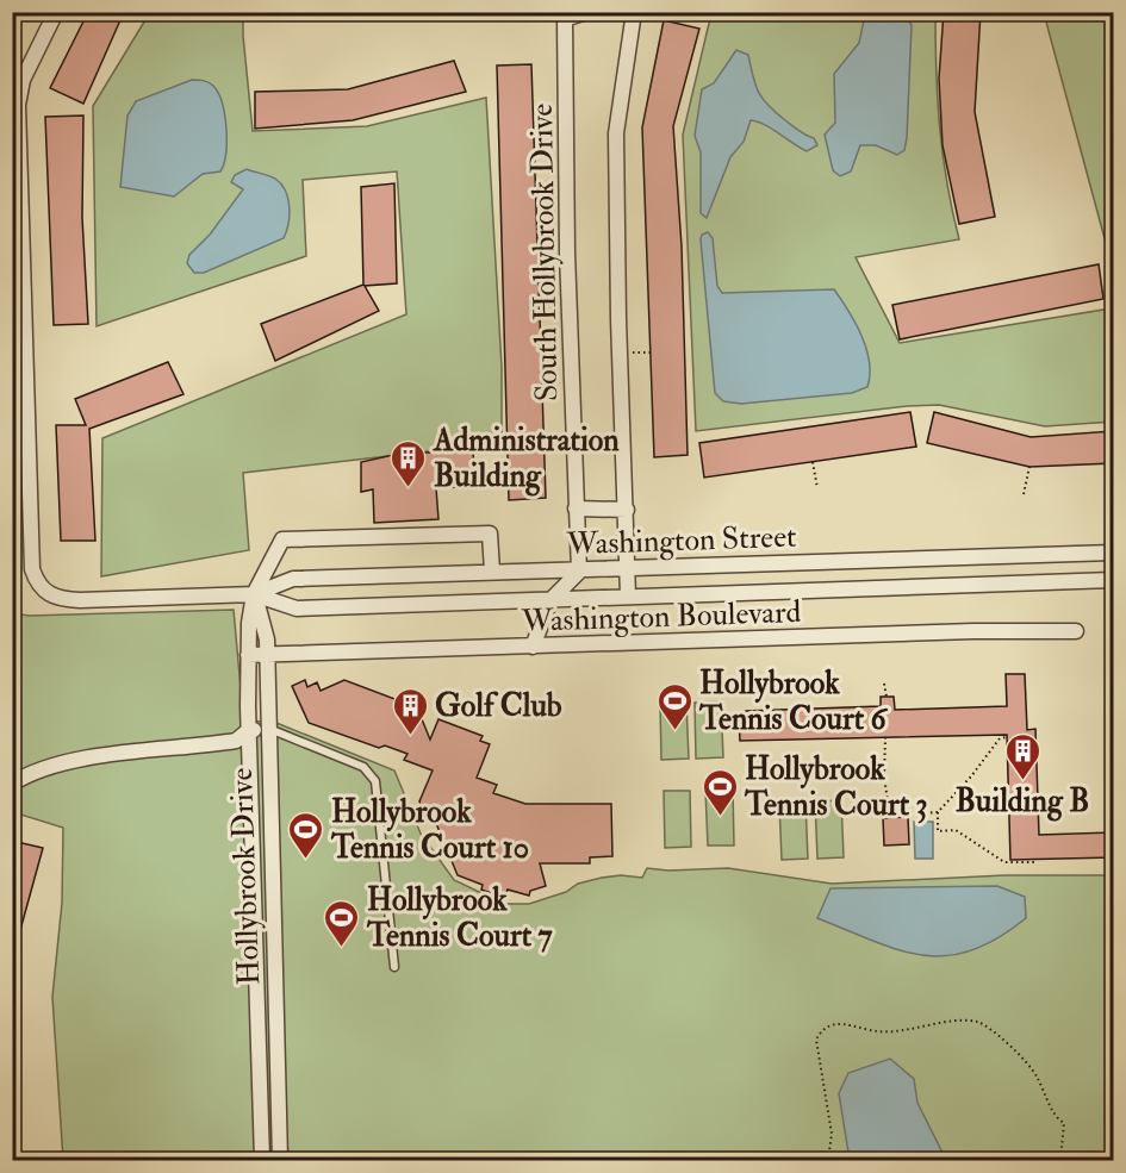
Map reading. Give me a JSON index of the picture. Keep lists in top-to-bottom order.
{
  "streets": {
    "street": [
      "South Hollybrook Drive",
      "Washington Street",
      "Washington Boulevard",
      "Hollybrook Drive"
    ]
  },
  "crossings": [
    ["South Hollybrook Drive", "Washington Street"],
    ["Washington Street", "Hollybrook Drive"],
    ["Washington Boulevard", "Hollybrook Drive"]
  ],
  "places": {
    "building": ["Administration Building", "Golf Club", "Building B"],
    "sports": [
      "Hollybrook Tennis Court 6",
      "Hollybrook Tennis Court 3",
      "Hollybrook Tennis Court 10",
      "Hollybrook Tennis Court 7"
    ]
  }
}
